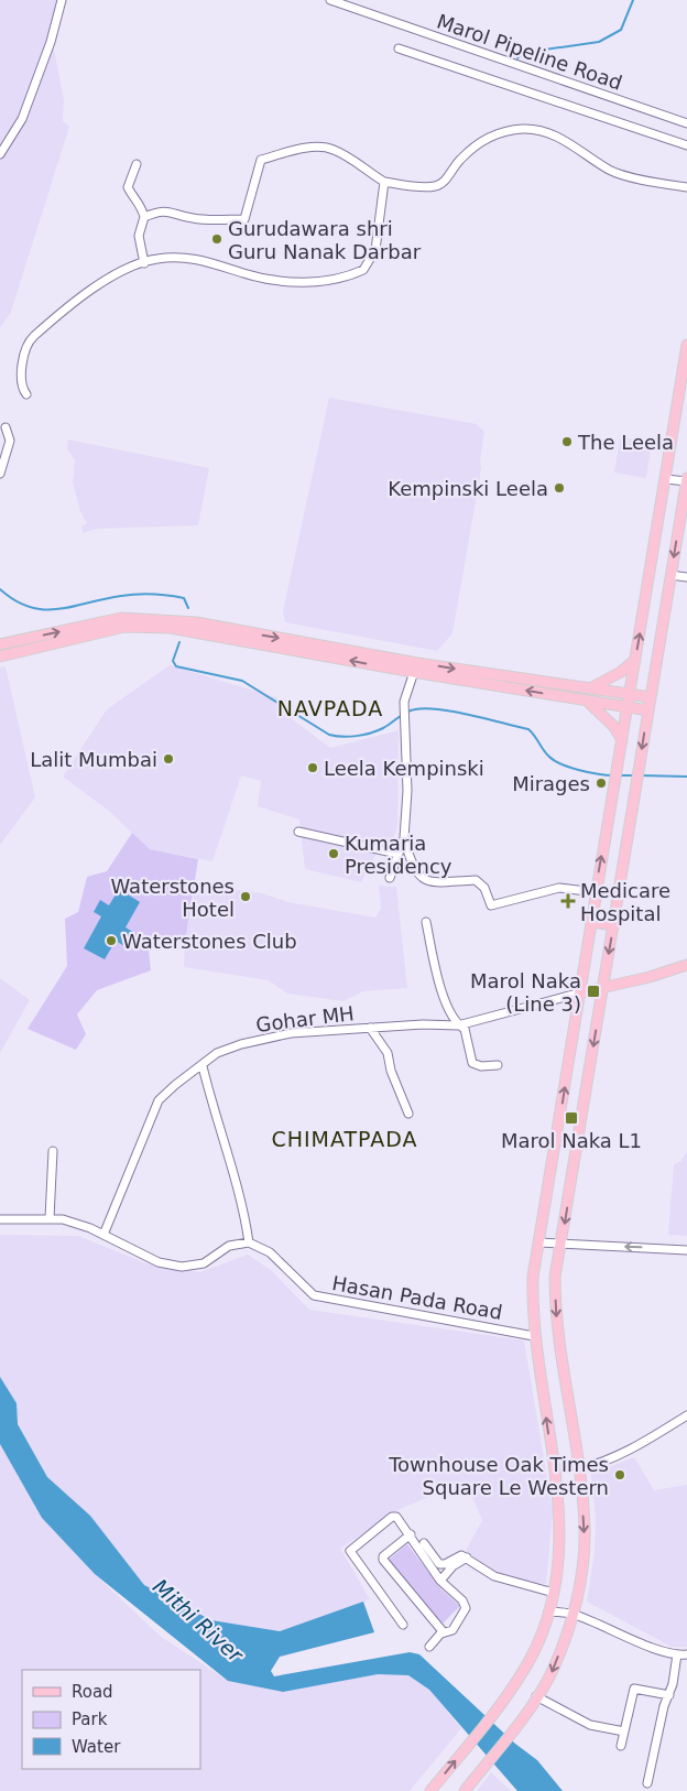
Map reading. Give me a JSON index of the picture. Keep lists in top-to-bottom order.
{
  "streets": {
    "street": ["Marol Pipeline Road", "Gohar MH", "Hasan Pada Road"]
  },
  "districts": ["NAVPADA", "CHIMATPADA"],
  "water": ["Mithi River"],
  "places": {
    "other": [
      "Gurudawara shri Guru Nanak Darbar",
      "The Leela",
      "Kempinski Leela",
      "Lalit Mumbai",
      "Leela Kempinski",
      "Mirages",
      "Kumaria Presidency",
      "Waterstones Hotel",
      "Waterstones Club",
      "Townhouse Oak Times Square Le Western"
    ],
    "health": ["Medicare Hospital"],
    "transit": ["Marol Naka (Line 3)", "Marol Naka L1"]
  },
  "legend": ["Road", "Park", "Water"]
}
